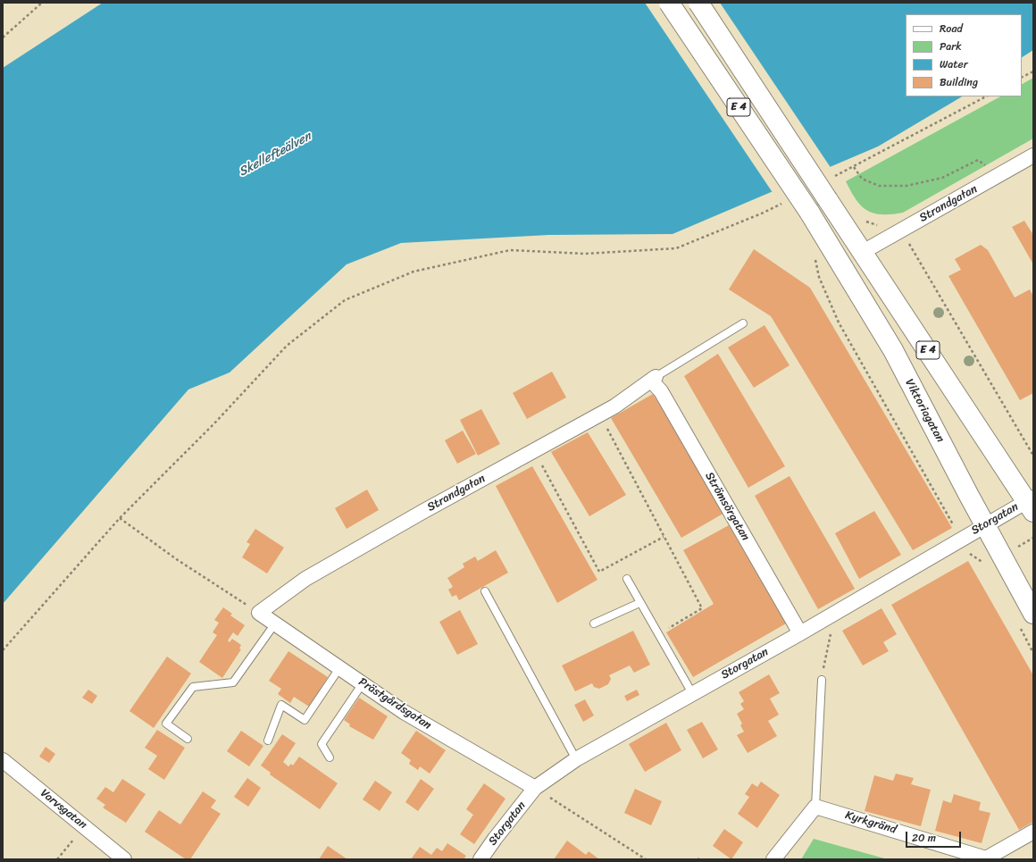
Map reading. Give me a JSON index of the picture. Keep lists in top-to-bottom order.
{
  "streets": {
    "highway": ["E 4", "Viktoriagatan"],
    "street": [
      "Strandgatan",
      "Strömsörgatan",
      "Storgatan",
      "Prästgårdsgatan",
      "Varvsgatan",
      "Kyrkgränd"
    ]
  },
  "crossings": [
    ["E 4", "Strandgatan"],
    ["E 4", "Storgatan"],
    ["Strandgatan", "Strömsörgatan"],
    ["Strandgatan", "Prästgårdsgatan"],
    ["Viktoriagatan", "Storgatan"],
    ["Strömsörgatan", "Storgatan"],
    ["Storgatan", "Prästgårdsgatan"]
  ],
  "water": ["Skellefteälven"],
  "legend": [
    "Road",
    "Park",
    "Water",
    "Building"
  ],
  "scale_bar": "20 m"
}
